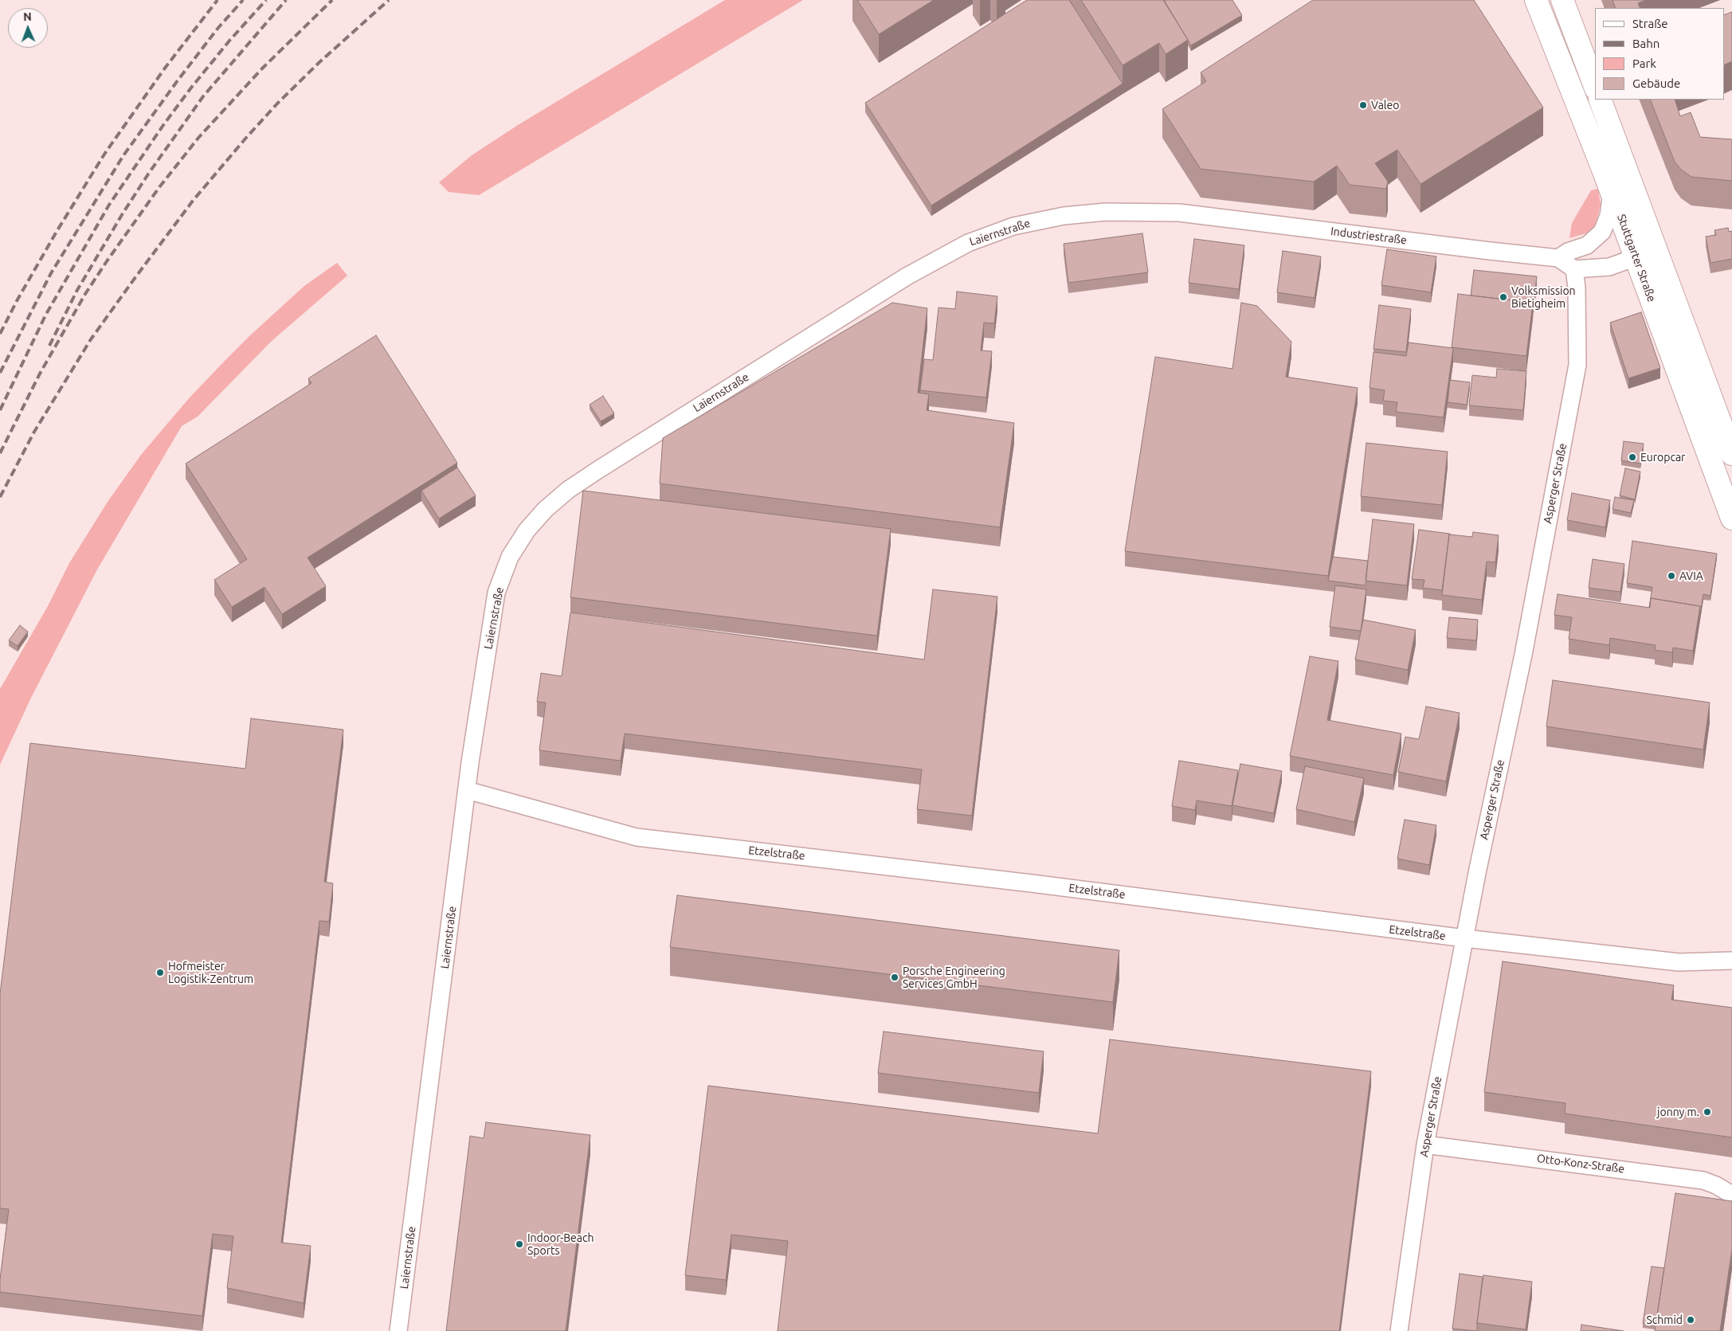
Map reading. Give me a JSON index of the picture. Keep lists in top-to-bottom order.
{
  "streets": {
    "main road": ["Stuttgarter Straße"],
    "street": [
      "Laiernstraße",
      "Industriestraße",
      "Asperger Straße",
      "Etzelstraße",
      "Otto-Konz-Straße"
    ]
  },
  "crossings": [
    ["Laiernstraße", "Industriestraße"],
    ["Laiernstraße", "Etzelstraße"],
    ["Industriestraße", "Asperger Straße"],
    ["Asperger Straße", "Etzelstraße"],
    ["Asperger Straße", "Otto-Konz-Straße"]
  ],
  "places": [
    "Valeo",
    "Volksmission Bietigheim",
    "Europcar",
    "AVIA",
    "Hofmeister Logistik-Zentrum",
    "Porsche Engineering Services GmbH",
    "jonny m.",
    "Indoor-Beach Sports",
    "Schmid"
  ],
  "legend": [
    "Straße",
    "Bahn",
    "Park",
    "Gebäude"
  ],
  "north": "top"
}
